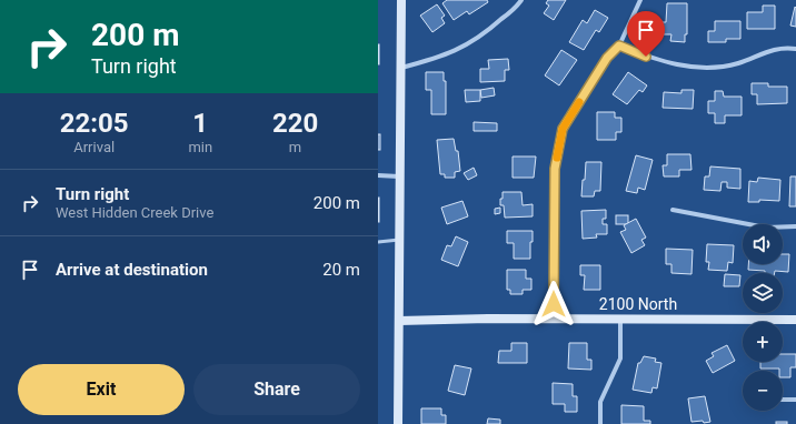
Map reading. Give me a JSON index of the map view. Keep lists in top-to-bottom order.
{
  "streets": {
    "street": ["2100 North"]
  },
  "page": {
    "turn": ["200 m", "Turn right"],
    "eta": [
      "22:05",
      "Arrival",
      "1",
      "min",
      "220",
      "m"
    ],
    "list": [
      {
        "name": "Turn right",
        "note": "West Hidden Creek Drive",
        "value": "200 m"
      },
      {
        "name": "Arrive at destination",
        "value": "20 m"
      }
    ],
    "map_buttons": ["+", "−"],
    "buttons": ["Exit", "Share"]
  }
}
